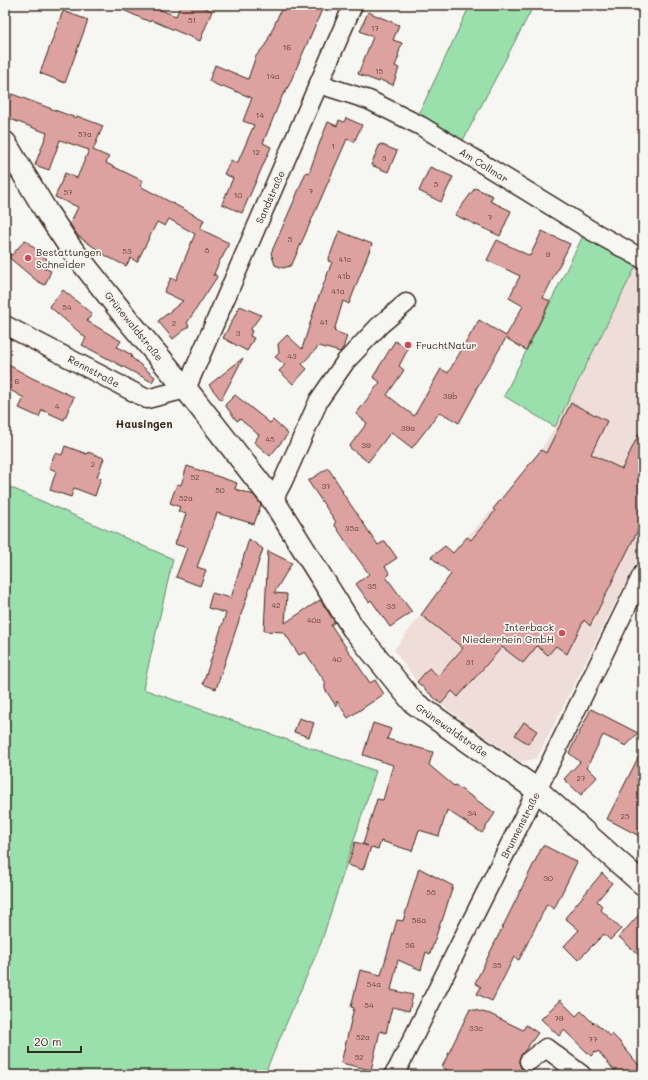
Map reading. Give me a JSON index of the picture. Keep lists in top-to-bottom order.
{
  "streets": {
    "street": [
      "Am Collmar",
      "Sandstraße",
      "Grünewaldstraße",
      "Rennstraße",
      "Brunnenstraße"
    ]
  },
  "crossings": [
    ["Am Collmar", "Sandstraße"],
    ["Sandstraße", "Grünewaldstraße"],
    ["Sandstraße", "Rennstraße"],
    ["Grünewaldstraße", "Rennstraße"],
    ["Grünewaldstraße", "Brunnenstraße"]
  ],
  "districts": ["Hausingen"],
  "places": ["Bestattungen Schneider", "FruchtNatur", "Interback Niederrhein GmbH"],
  "house_numbers": [
    "51",
    "17",
    "16",
    "15",
    "14a",
    "14",
    "57a",
    "1",
    "12",
    "3",
    "5",
    "7",
    "57",
    "10",
    "7",
    "5",
    "8",
    "53",
    "9",
    "41c",
    "41b",
    "41a",
    "54",
    "41",
    "2",
    "3",
    "43",
    "6",
    "39b",
    "4",
    "39a",
    "45",
    "39",
    "2",
    "52",
    "37",
    "50",
    "52a",
    "35a",
    "35",
    "42",
    "33",
    "40a",
    "40",
    "31",
    "27",
    "34",
    "25",
    "30",
    "58",
    "56a",
    "56",
    "35",
    "54a",
    "54",
    "79",
    "33c",
    "52a",
    "77",
    "52"
  ],
  "scale_bar": "20 m"
}
